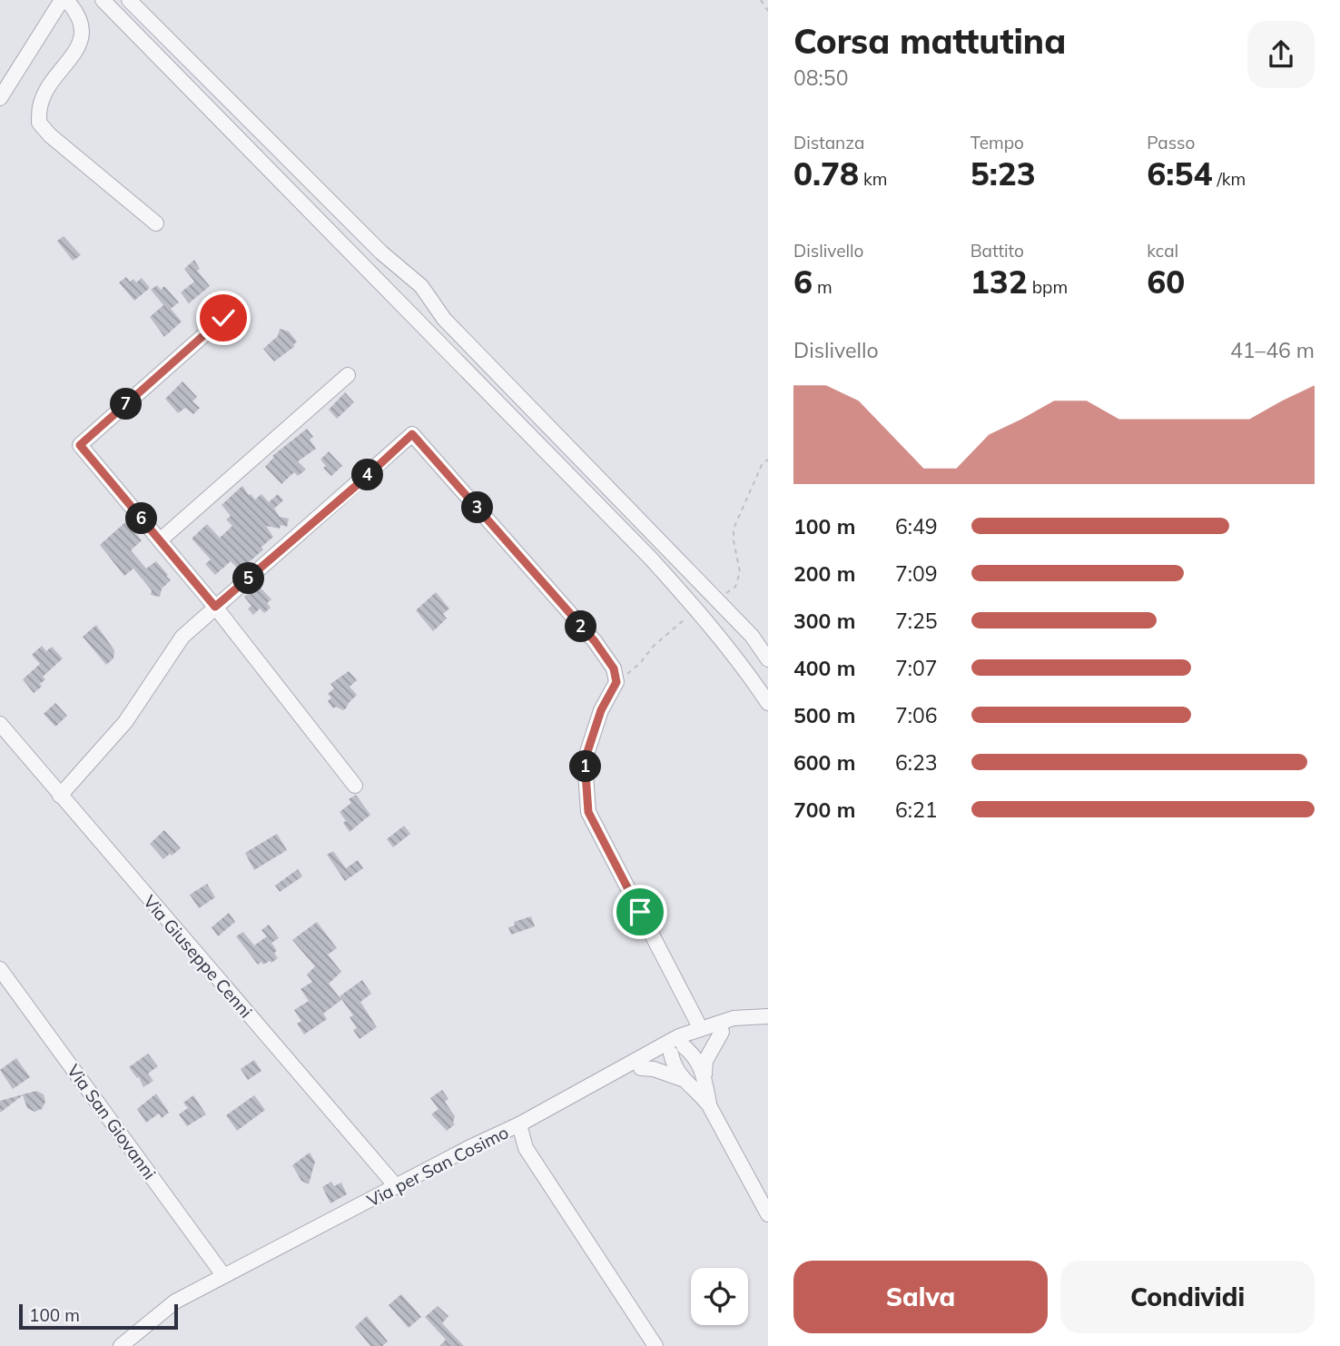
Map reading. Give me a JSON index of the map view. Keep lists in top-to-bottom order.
{
  "streets": {
    "street": ["Via Giuseppe Cenni", "Via San Giovanni", "Via per San Cosimo"]
  },
  "crossings": [
    ["Via Giuseppe Cenni", "Via per San Cosimo"],
    ["Via San Giovanni", "Via per San Cosimo"]
  ],
  "scale_bar": "100 m",
  "page": {
    "heading": ["Corsa mattutina", "08:50"],
    "stats": [
      ["Distanza", "0.78 km"],
      ["Tempo", "5:23"],
      ["Passo", "6:54 /km"],
      ["Dislivello", "6 m"],
      ["Battito", "132 bpm"],
      ["kcal", "60"]
    ],
    "chart": ["Dislivello", "41–46 m"],
    "pins": [
      "7",
      "4",
      "3",
      "6",
      "5",
      "2",
      "1"
    ],
    "list": [
      {
        "name": "100 m",
        "note": "6:49"
      },
      {
        "name": "200 m",
        "note": "7:09"
      },
      {
        "name": "300 m",
        "note": "7:25"
      },
      {
        "name": "400 m",
        "note": "7:07"
      },
      {
        "name": "500 m",
        "note": "7:06"
      },
      {
        "name": "600 m",
        "note": "6:23"
      },
      {
        "name": "700 m",
        "note": "6:21"
      }
    ],
    "buttons": ["Salva", "Condividi"],
    "scale": "100 m"
  }
}
